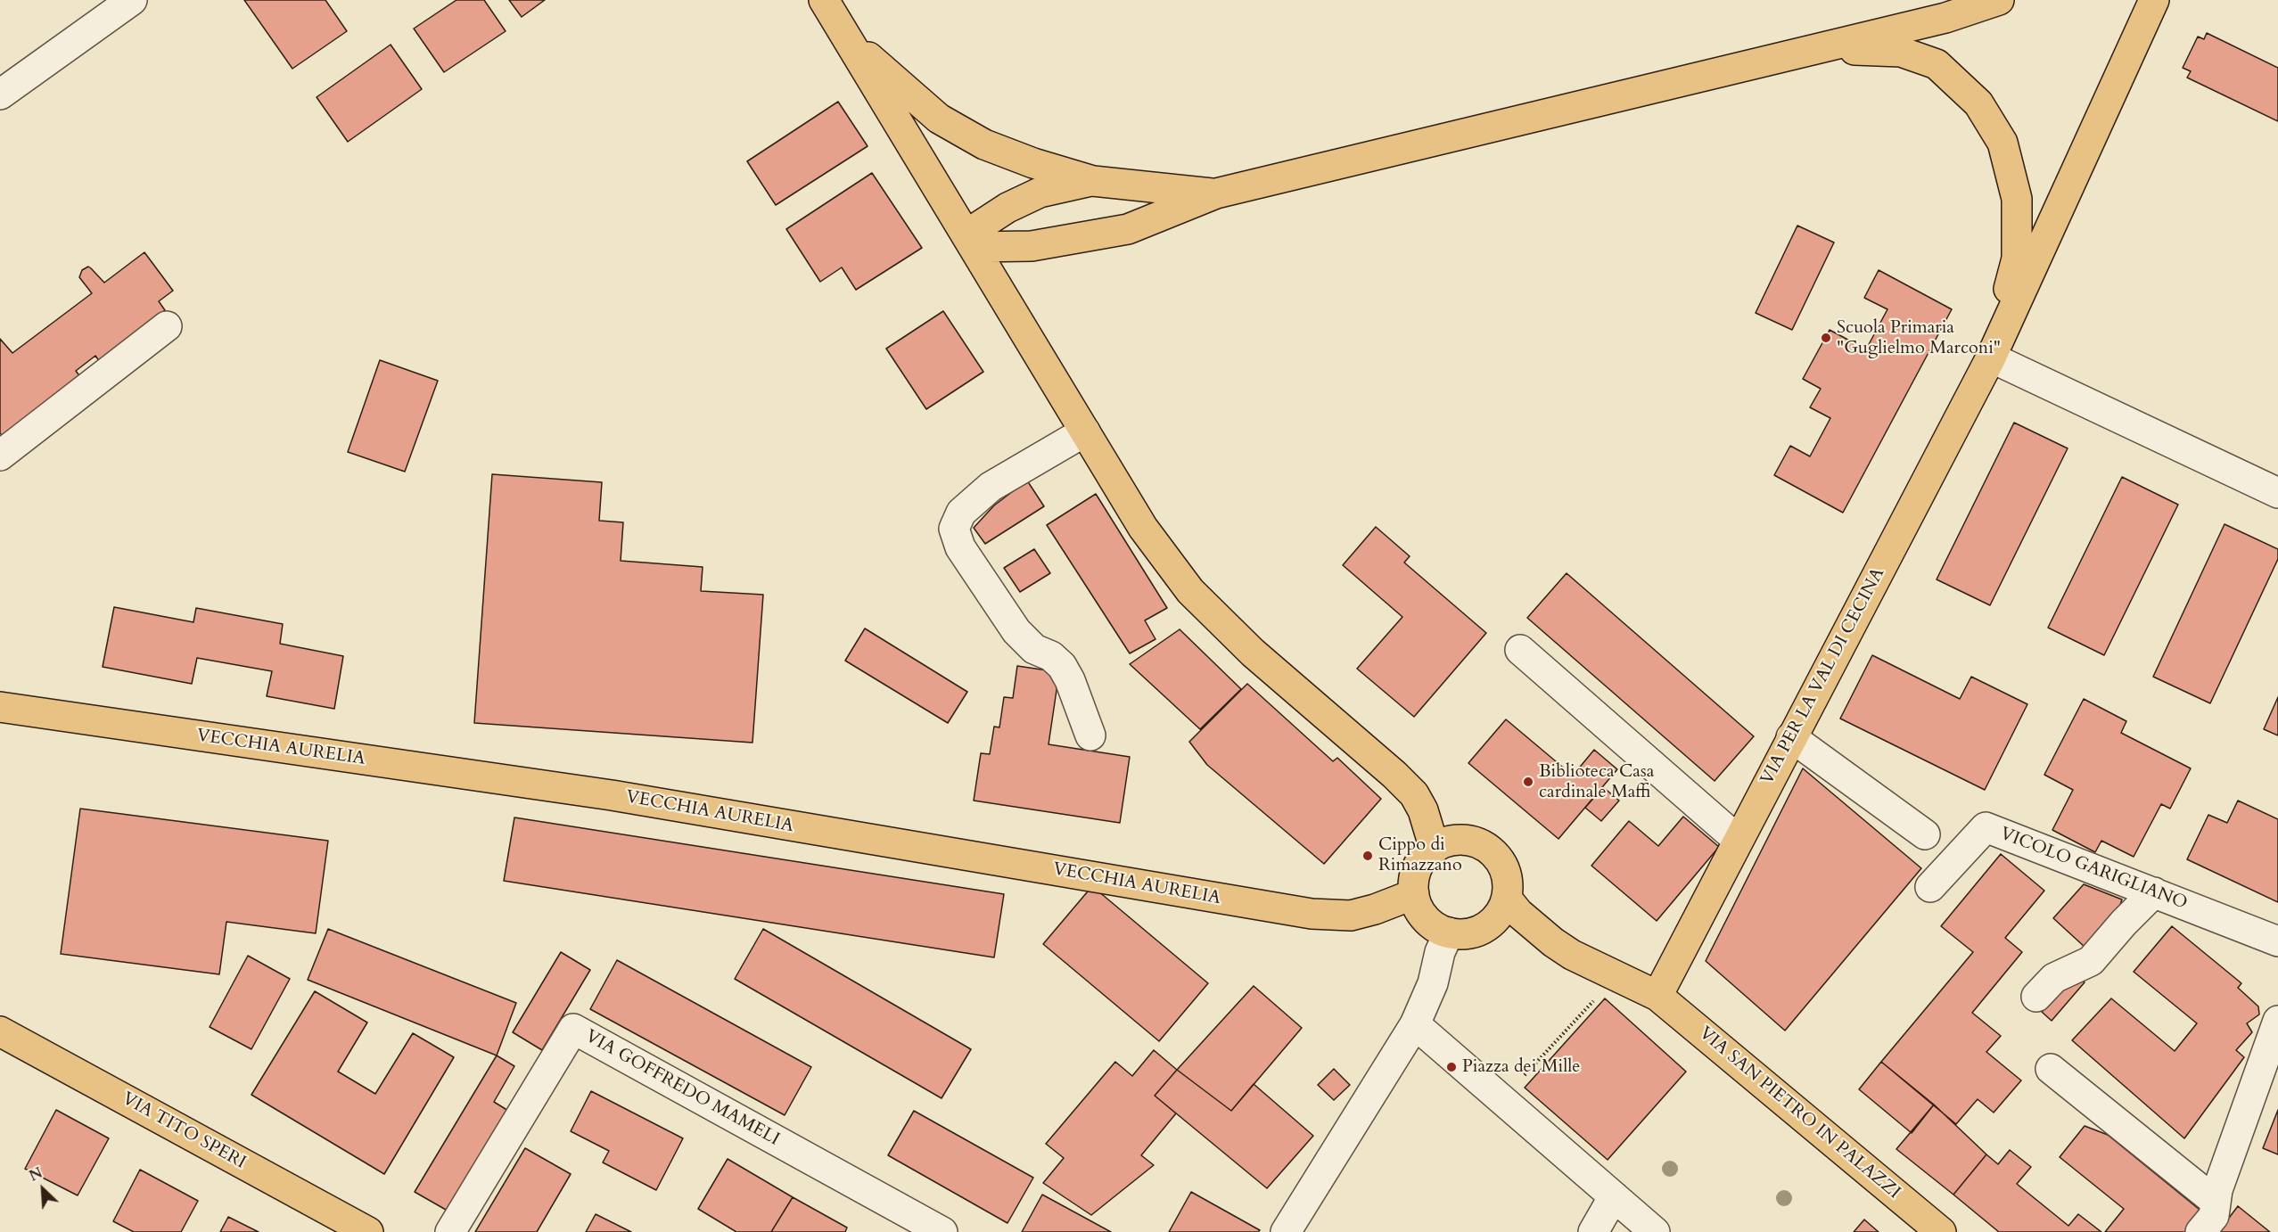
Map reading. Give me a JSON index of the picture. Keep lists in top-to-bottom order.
{
  "streets": {
    "main road": [
      "VIA PER LA VAL DI CECINA",
      "VECCHIA AURELIA",
      "VIA SAN PIETRO IN PALAZZI",
      "VIA TITO SPERI"
    ],
    "street": ["VICOLO GARIGLIANO", "VIA GOFFREDO MAMELI"]
  },
  "crossings": [
    ["VIA PER LA VAL DI CECINA", "VIA SAN PIETRO IN PALAZZI"]
  ],
  "places": [
    "Scuola Primaria \"Guglielmo Marconi\"",
    "Biblioteca Casa cardinale Maffi",
    "Cippo di Rimazzano",
    "Piazza dei Mille"
  ],
  "north": "top left"
}
